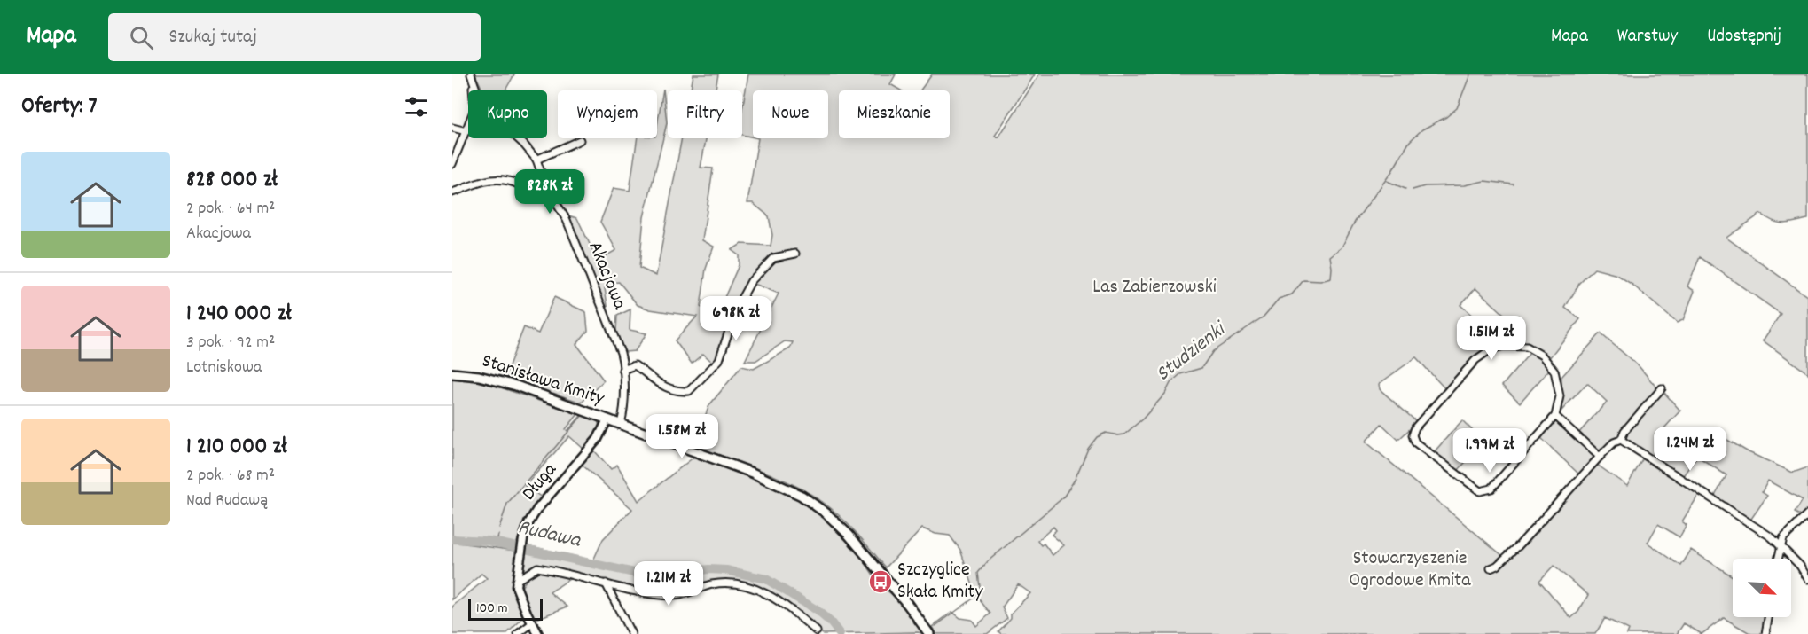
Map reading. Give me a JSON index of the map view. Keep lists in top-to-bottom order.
{
  "streets": {
    "main road": ["Stanisława Kmity"],
    "street": ["Akacjowa", "Długa"]
  },
  "crossings": [
    ["Akacjowa", "Stanisława Kmity"],
    ["Stanisława Kmity", "Długa"]
  ],
  "water": ["Studzienki", "Rudawa"],
  "parks": ["Las Zabierzowski", "Stowarzyszenie Ogrodowe Kmita"],
  "places": {
    "bus stop": ["Szczyglice Skała Kmity"]
  },
  "scale_bar": "100 m",
  "north": "bottom right",
  "page": {
    "header": "Mapa",
    "search": "Szukaj tutaj",
    "nav": ["Mapa", "Warstwy", "Udostępnij"],
    "heading": "Oferty: 7",
    "chip": [
      "Kupno",
      "Wynajem",
      "Filtry",
      "Nowe",
      "Mieszkanie"
    ],
    "list": [
      {
        "name": "828 000 zł",
        "note": "2 pok. · 64 m² · Akacjowa"
      },
      {
        "name": "1 240 000 zł",
        "note": "3 pok. · 92 m² · Lotniskowa"
      },
      {
        "name": "1 210 000 zł",
        "note": "2 pok. · 68 m² · Nad Rudawą"
      }
    ],
    "price": [
      "828K zł",
      "698K zł",
      "1.51M zł",
      "1.58M zł",
      "1.24M zł",
      "1.99M zł",
      "1.21M zł"
    ],
    "scale": "100 m"
  }
}
